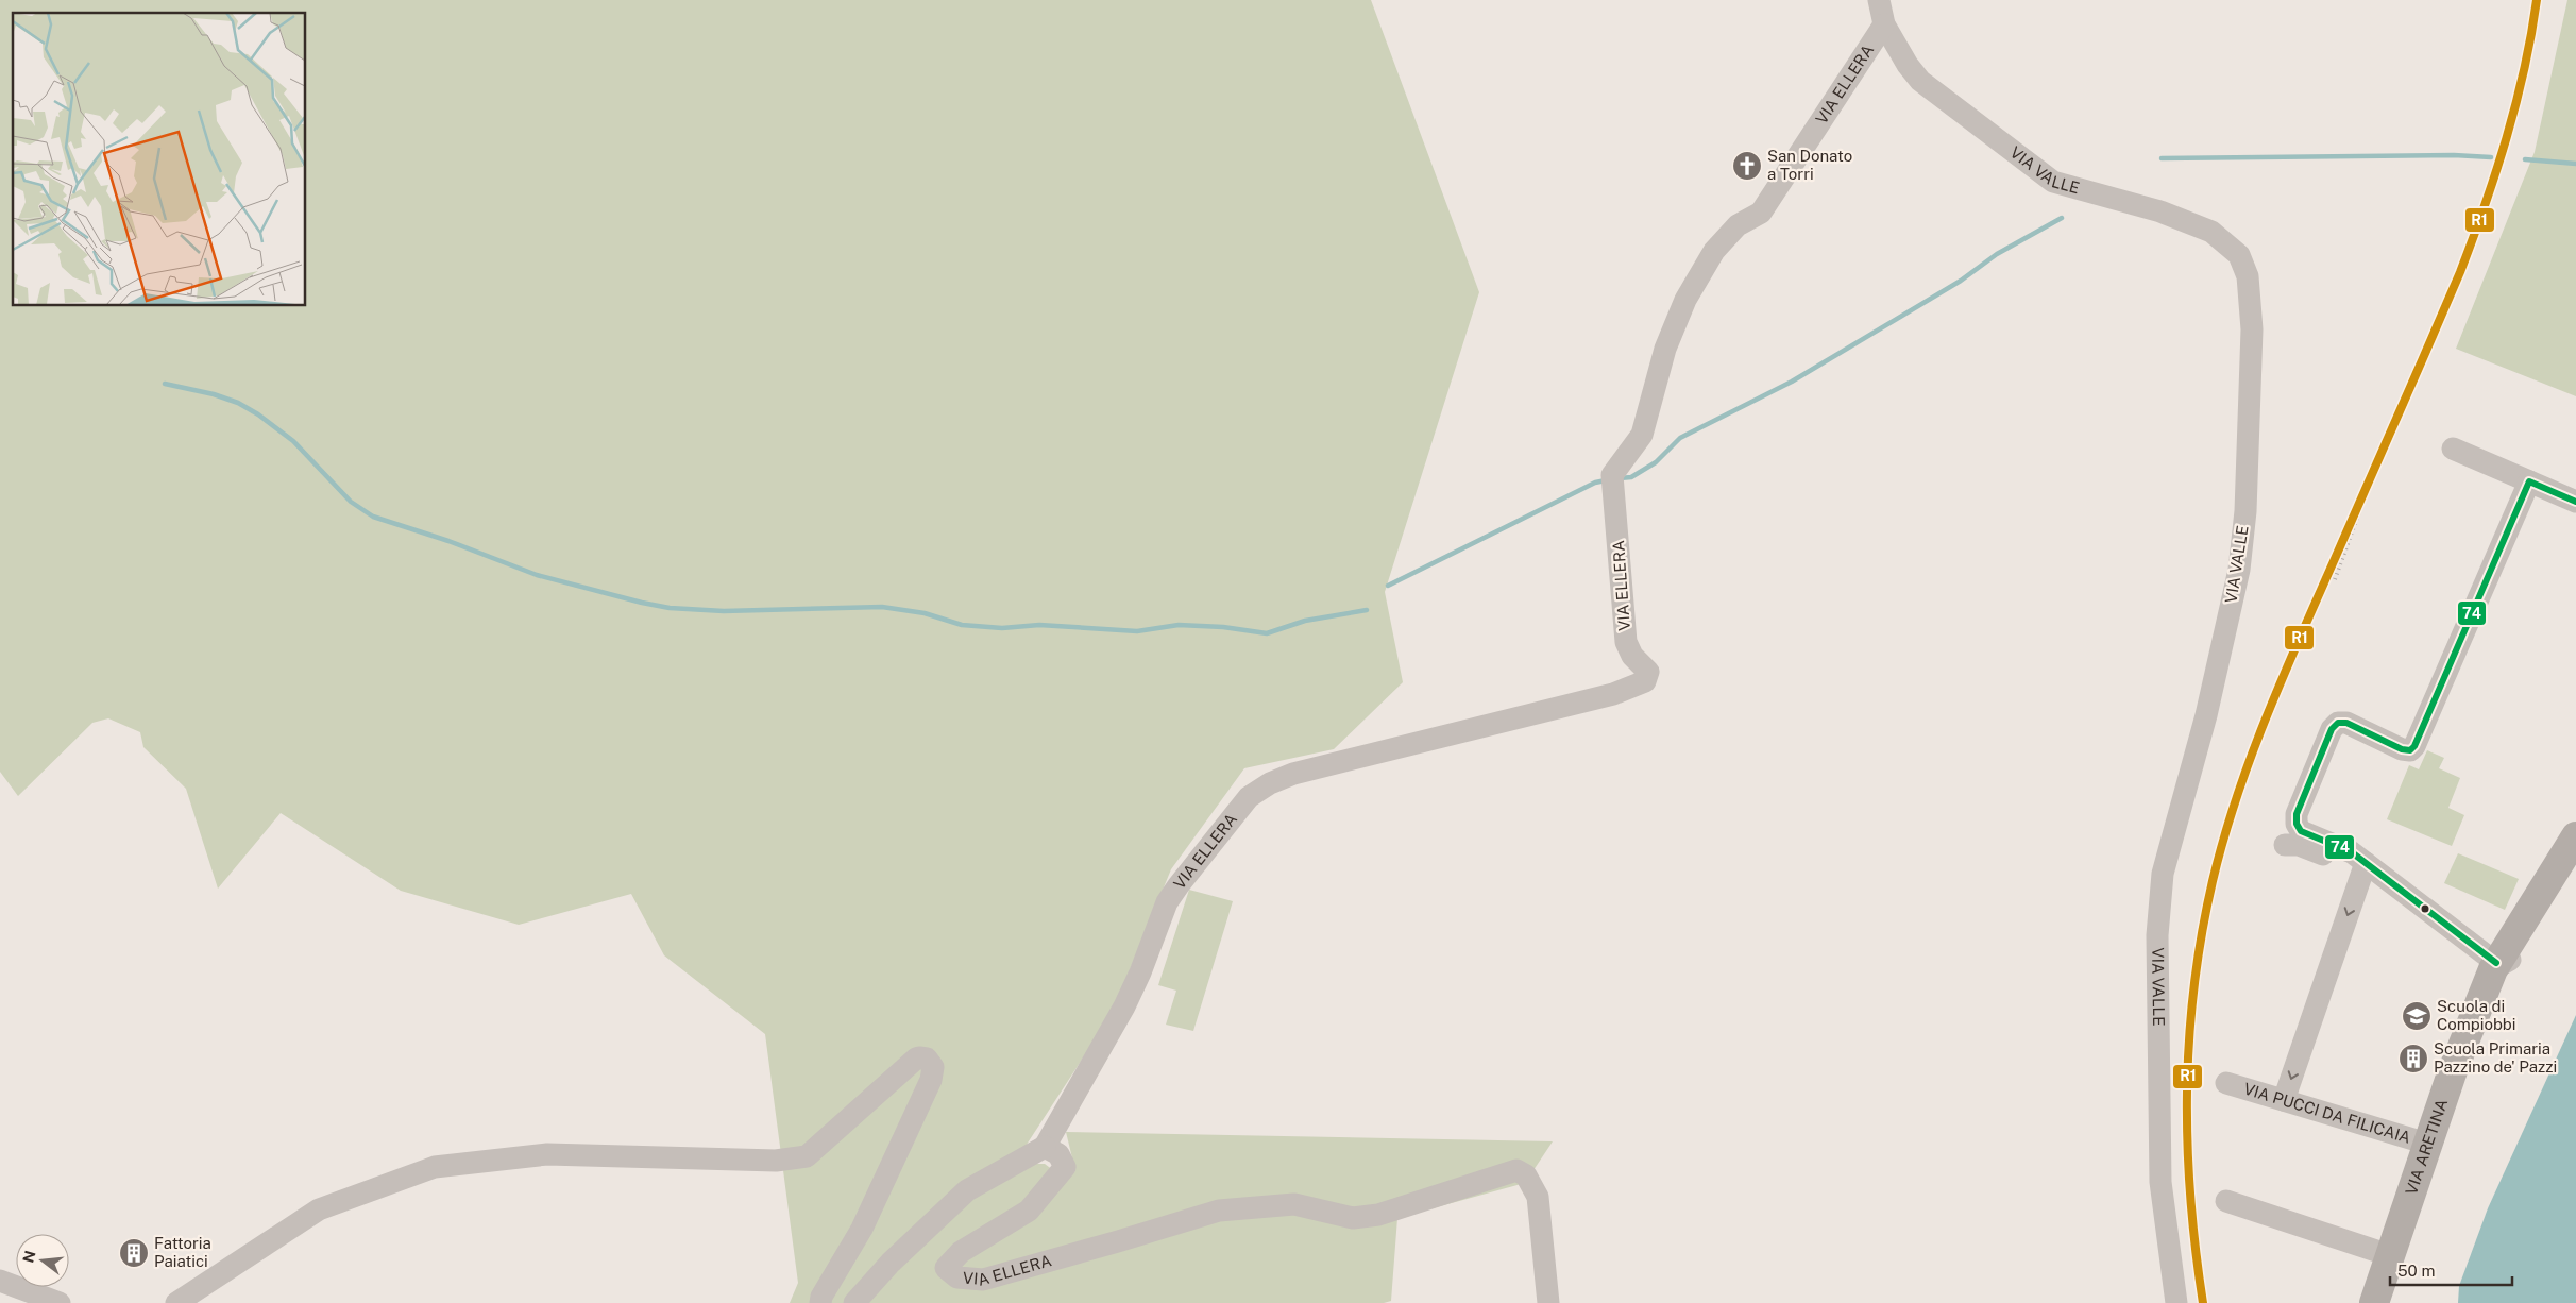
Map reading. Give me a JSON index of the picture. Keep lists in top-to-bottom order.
{
  "streets": {
    "main road": ["VIA ARETINA"],
    "street": ["VIA ELLERA", "VIA VALLE", "VIA PUCCI DA FILICAIA"]
  },
  "crossings": [
    ["VIA ELLERA", "VIA VALLE"],
    ["VIA PUCCI DA FILICAIA", "VIA ARETINA"]
  ],
  "places": {
    "church": ["San Donato a Torri"],
    "school or university": ["Scuola di Compiobbi"],
    "building": ["Scuola Primaria Pazzino de' Pazzi", "Fattoria Paiatici"]
  },
  "lines": ["transit line R1", "transit line 74"],
  "scale_bar": "50 m",
  "north": "left"
}
